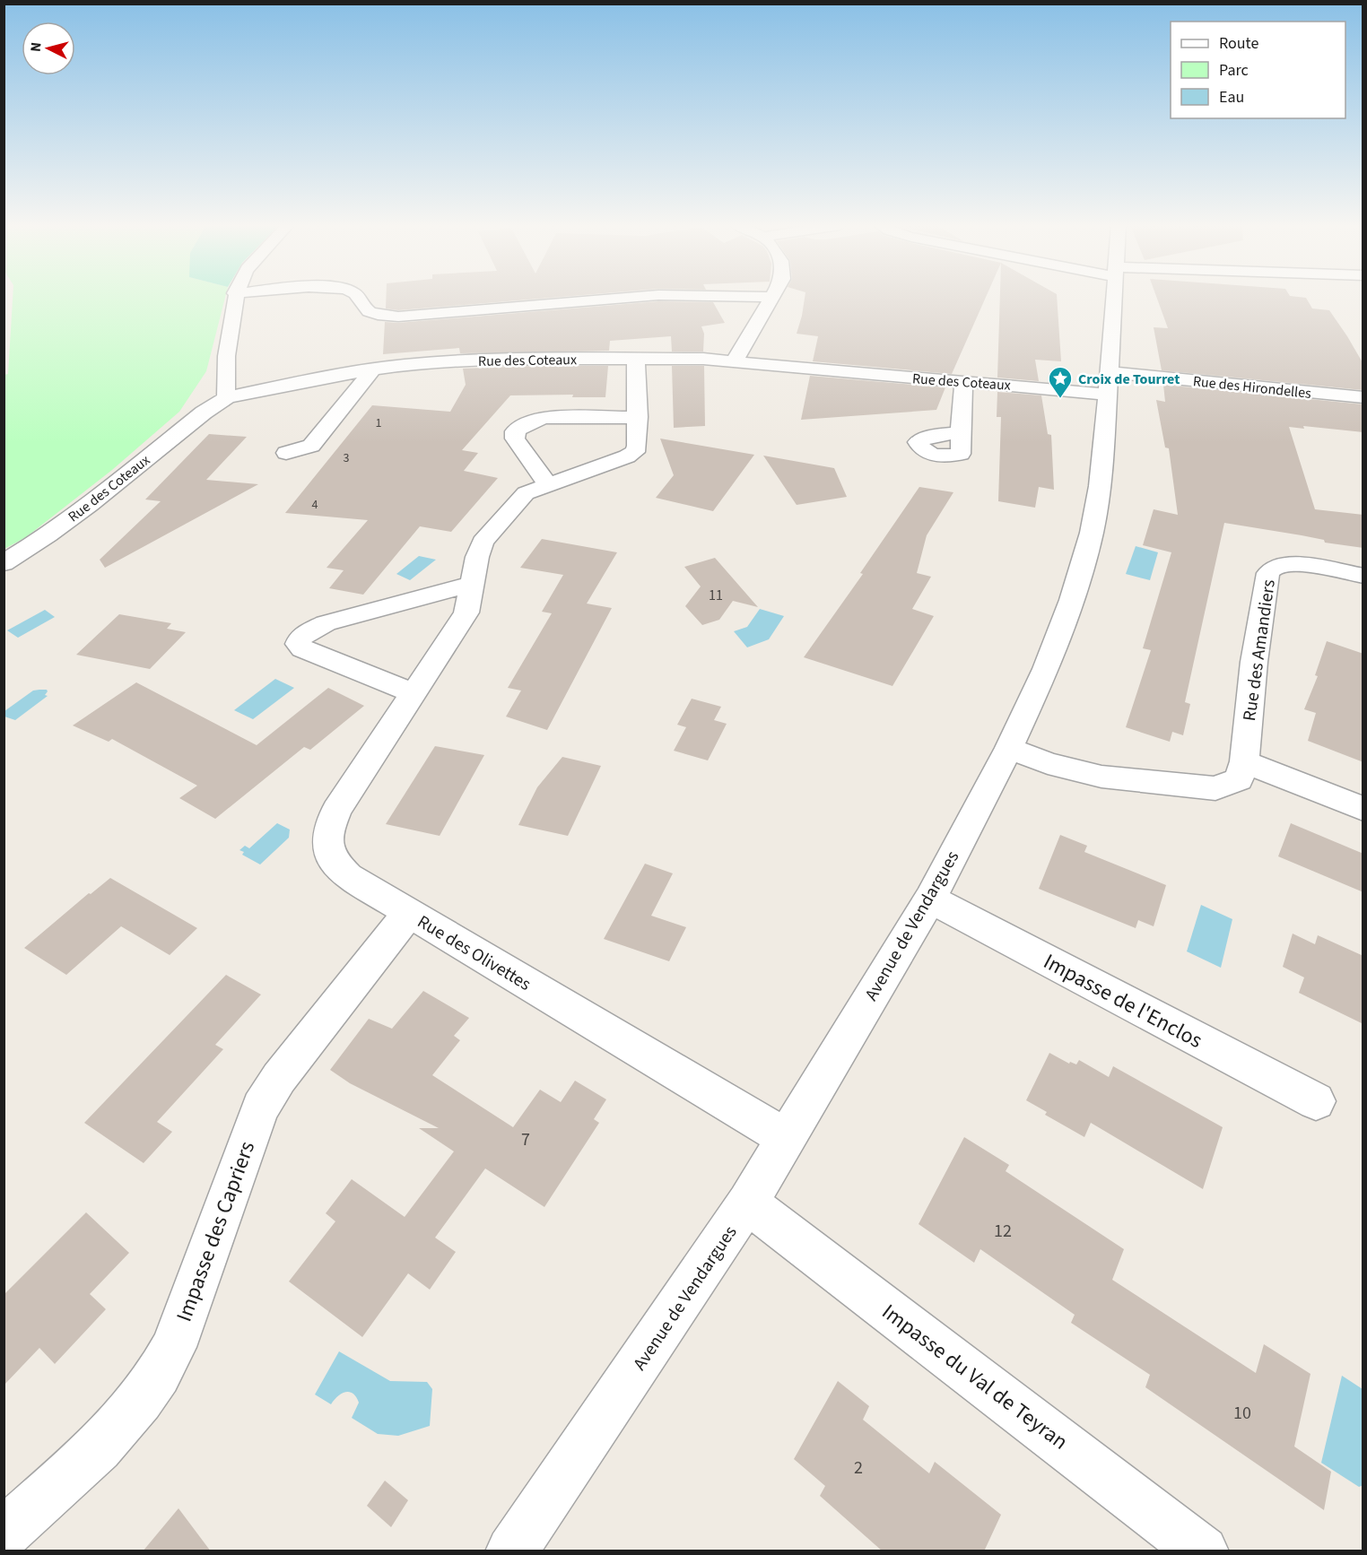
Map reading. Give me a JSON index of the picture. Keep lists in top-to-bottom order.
{
  "streets": {
    "street": [
      "Rue des Coteaux",
      "Rue des Hirondelles",
      "Rue des Amandiers",
      "Avenue de Vendargues",
      "Rue des Olivettes",
      "Impasse de l'Enclos",
      "Impasse des Capriers",
      "Impasse du Val de Teyran"
    ]
  },
  "crossings": [
    ["Rue des Coteaux", "Rue des Hirondelles"],
    ["Rue des Coteaux", "Avenue de Vendargues"],
    ["Rue des Coteaux", "Rue des Olivettes"],
    ["Rue des Hirondelles", "Avenue de Vendargues"],
    ["Rue des Amandiers", "Avenue de Vendargues"],
    ["Avenue de Vendargues", "Rue des Olivettes"],
    ["Avenue de Vendargues", "Impasse de l'Enclos"],
    ["Avenue de Vendargues", "Impasse du Val de Teyran"],
    ["Rue des Olivettes", "Impasse des Capriers"]
  ],
  "places": {
    "place": ["Croix de Tourret"]
  },
  "house_numbers": [
    "1",
    "3",
    "4",
    "11",
    "7",
    "12",
    "10",
    "2"
  ],
  "legend": ["Route", "Parc", "Eau"],
  "north": "left"
}
